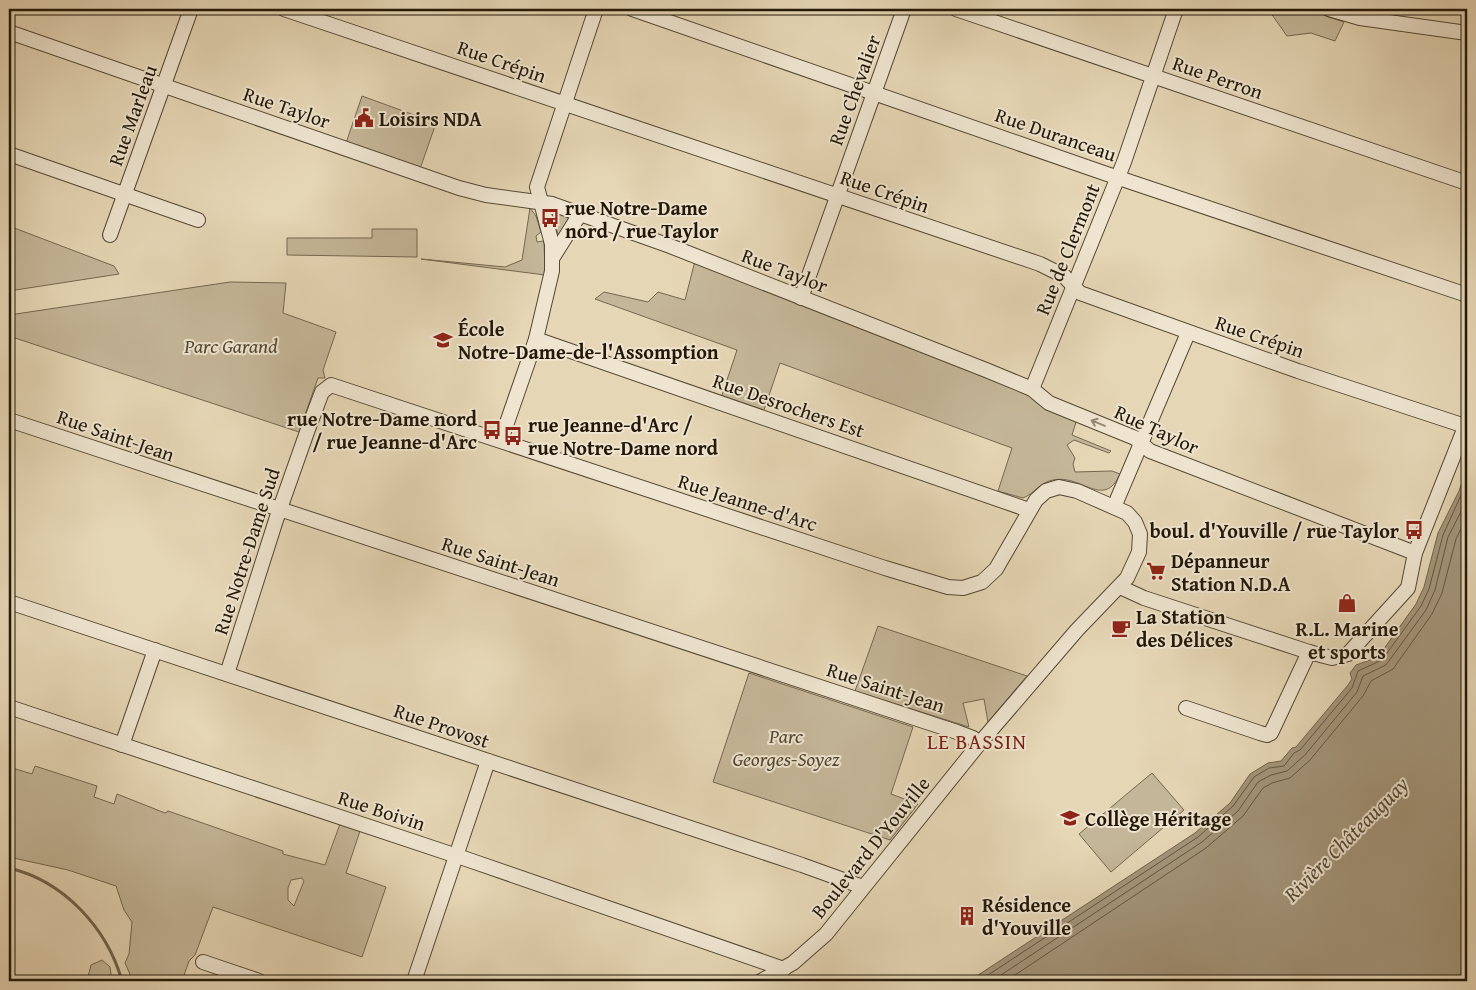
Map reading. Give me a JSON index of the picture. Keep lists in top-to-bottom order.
{
  "streets": {
    "street": [
      "Rue Crépin",
      "Rue Perron",
      "Rue Chevalier",
      "Rue Taylor",
      "Rue Marleau",
      "Rue Duranceau",
      "Rue de Clermont",
      "Rue Desrochers Est",
      "Rue Saint-Jean",
      "Rue Jeanne-d'Arc",
      "Rue Notre-Dame Sud",
      "Rue Provost",
      "Rue Boivin",
      "Boulevard D'Youville"
    ]
  },
  "crossings": [
    ["Rue Crépin", "Rue Chevalier"],
    ["Rue Crépin", "Rue de Clermont"],
    ["Rue Perron", "Rue de Clermont"],
    ["Rue Chevalier", "Rue Taylor"],
    ["Rue Chevalier", "Rue Duranceau"],
    ["Rue Taylor", "Rue Marleau"],
    ["Rue Taylor", "Rue de Clermont"],
    ["Rue Duranceau", "Rue de Clermont"],
    ["Rue Desrochers Est", "Rue Jeanne-d'Arc"],
    ["Rue Saint-Jean", "Rue Notre-Dame Sud"],
    ["Rue Saint-Jean", "Boulevard D'Youville"],
    ["Rue Jeanne-d'Arc", "Rue Notre-Dame Sud"],
    ["Rue Jeanne-d'Arc", "Boulevard D'Youville"],
    ["Rue Notre-Dame Sud", "Rue Provost"],
    ["Rue Provost", "Boulevard D'Youville"],
    ["Rue Boivin", "Boulevard D'Youville"]
  ],
  "districts": ["LE BASSIN"],
  "water": ["Rivière Châteauguay"],
  "parks": ["Parc Garand", "Parc Georges-Soyez"],
  "places": {
    "public building": ["Loisirs NDA"],
    "bus stop": [
      "rue Notre-Dame nord / rue Taylor",
      "rue Notre-Dame nord / rue Jeanne-d'Arc",
      "rue Jeanne-d'Arc / rue Notre-Dame nord",
      "boul. d'Youville / rue Taylor"
    ],
    "school or university": ["École Notre-Dame-de-l'Assomption", "Collège Héritage"],
    "supermarket": ["Dépanneur Station N.D.A"],
    "shop": ["R.L. Marine et sports"],
    "cafe": ["La Station des Délices"],
    "building": ["Résidence d'Youville"]
  }
}
